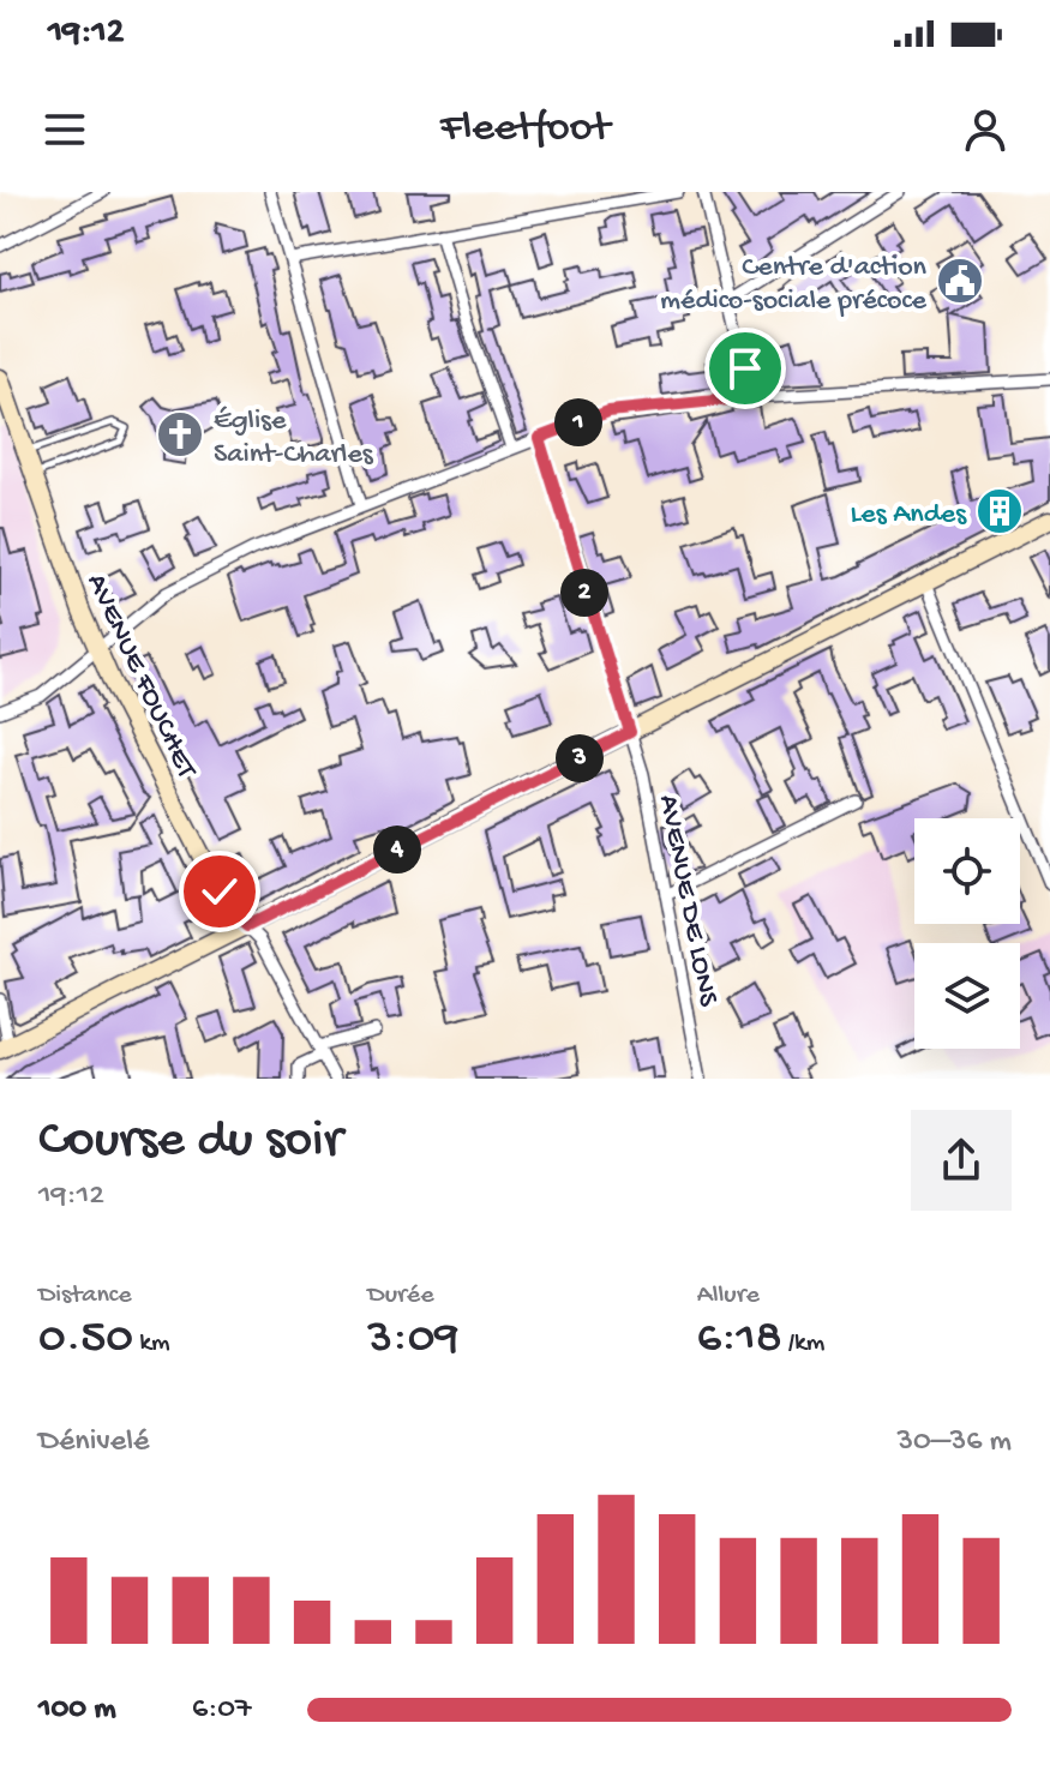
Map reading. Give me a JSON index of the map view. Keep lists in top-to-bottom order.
{
  "streets": {
    "main road": ["AVENUE FOUCHET"],
    "street": ["AVENUE DE LONS"]
  },
  "places": {
    "public building": ["Centre d'action médico-sociale précoce"],
    "church": ["Église Saint-Charles"],
    "building": ["Les Andes"]
  },
  "page": {
    "status": "19:12",
    "header": "Fleetfoot",
    "pins": [
      "1",
      "2",
      "3",
      "4"
    ],
    "heading": ["Course du soir", "19:12"],
    "stats": [
      ["Distance", "0.50 km"],
      ["Durée", "3:09"],
      ["Allure", "6:18 /km"]
    ],
    "chart": ["Dénivelé", "30–36 m"],
    "list": [
      {
        "name": "100 m",
        "note": "6:07"
      }
    ]
  }
}
